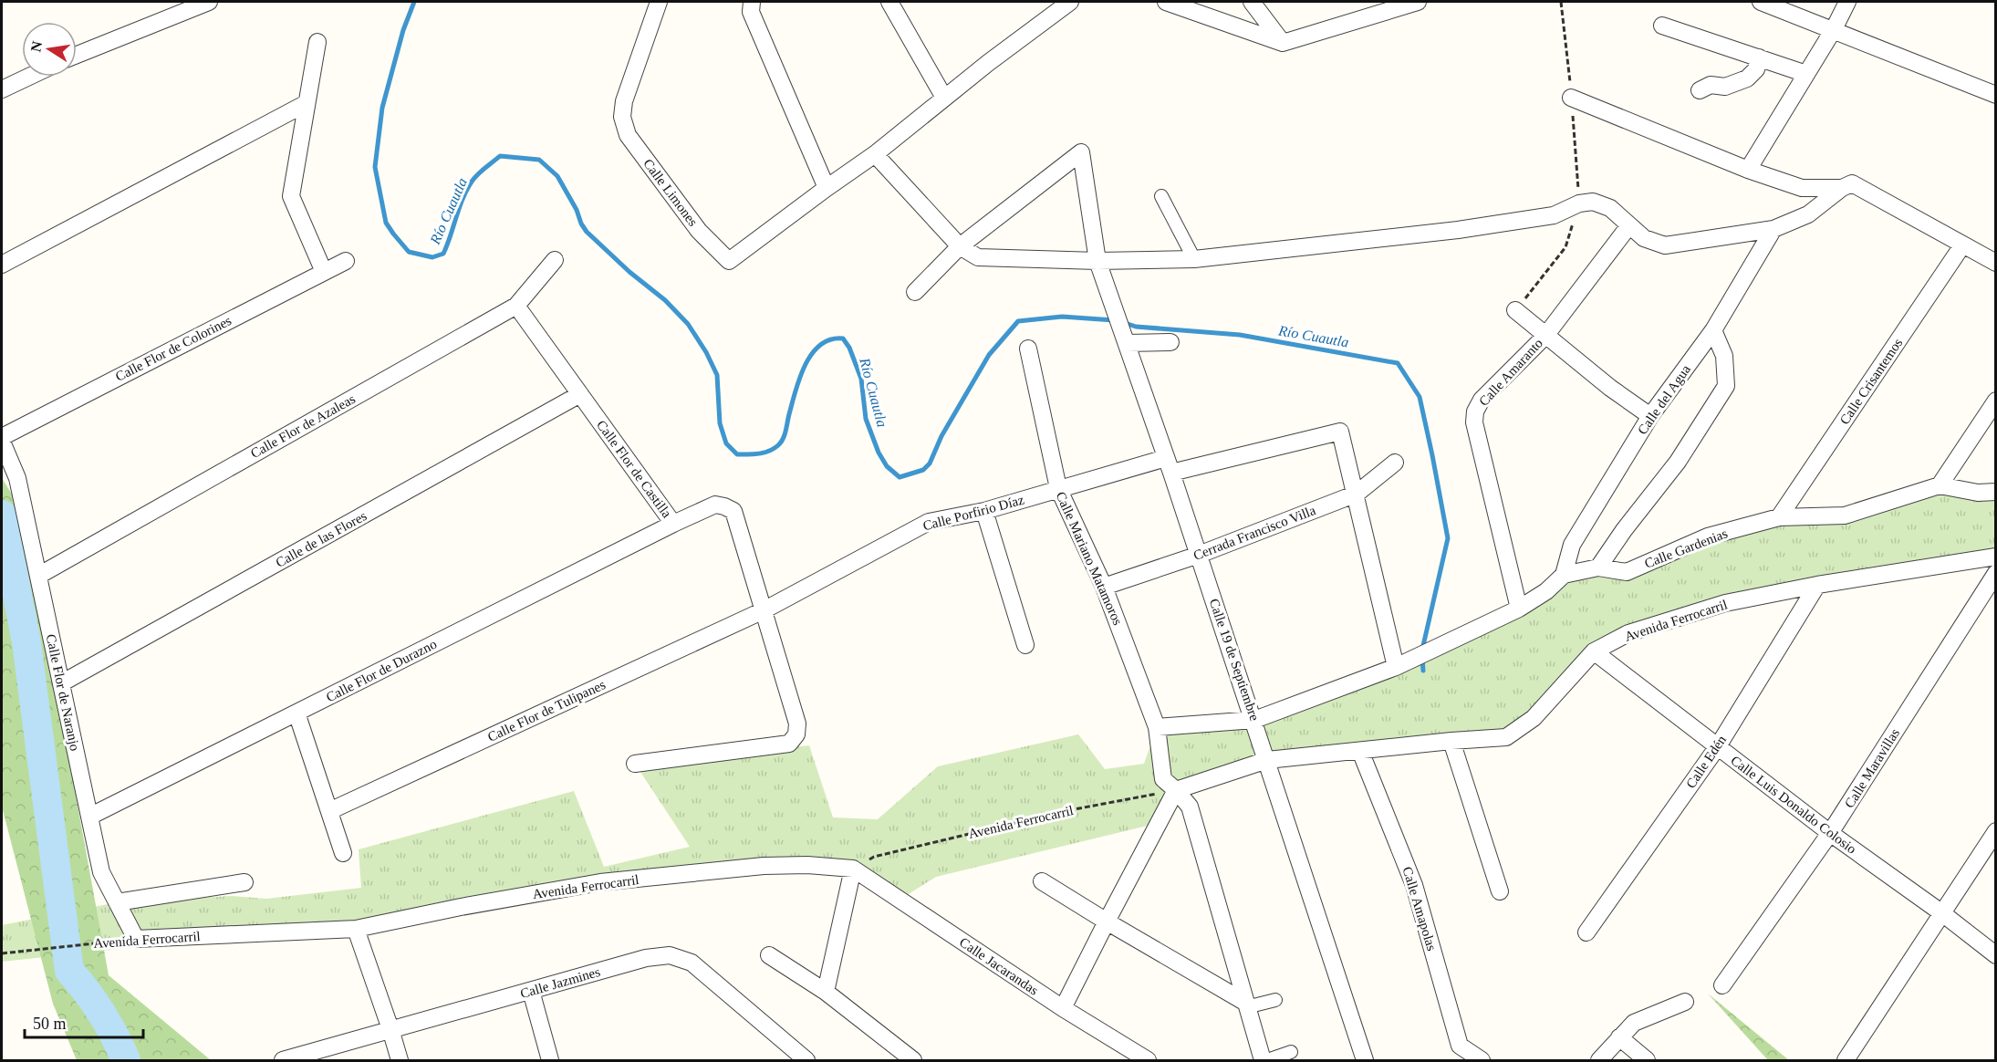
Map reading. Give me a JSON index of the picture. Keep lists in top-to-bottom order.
{
  "streets": {
    "street": [
      "Calle Limones",
      "Calle Flor de Colorines",
      "Calle Amaranto",
      "Calle Crisantemos",
      "Calle del Agua",
      "Calle Flor de Azaleas",
      "Calle Flor de Castilla",
      "Calle Porfirio Díaz",
      "Cerrada Francisco Villa",
      "Calle de las Flores",
      "Calle Gardenias",
      "Calle Mariano Matamoros",
      "Avenida Ferrocarril",
      "Calle 19 de Septiembre",
      "Calle Flor de Durazno",
      "Calle Flor de Naranjo",
      "Calle Flor de Tulipanes",
      "Calle Edén",
      "Calle Maravillas",
      "Calle Luis Donaldo Colosio",
      "Calle Amapolas",
      "Calle Jacarandas",
      "Calle Jazmines"
    ]
  },
  "crossings": [
    ["Calle Crisantemos", "Calle Gardenias"],
    ["Calle del Agua", "Calle Gardenias"],
    ["Calle Flor de Azaleas", "Calle Flor de Castilla"],
    ["Calle Flor de Azaleas", "Calle Flor de Naranjo"],
    ["Calle Flor de Castilla", "Calle Porfirio Díaz"],
    ["Calle Flor de Castilla", "Calle de las Flores"],
    ["Calle Flor de Castilla", "Calle Flor de Durazno"],
    ["Calle Flor de Castilla", "Calle Flor de Tulipanes"],
    ["Calle Porfirio Díaz", "Cerrada Francisco Villa"],
    ["Calle Porfirio Díaz", "Calle Mariano Matamoros"],
    ["Calle Porfirio Díaz", "Calle 19 de Septiembre"],
    ["Calle Porfirio Díaz", "Calle Flor de Tulipanes"],
    ["Cerrada Francisco Villa", "Calle Mariano Matamoros"],
    ["Cerrada Francisco Villa", "Calle 19 de Septiembre"],
    ["Calle de las Flores", "Calle Flor de Naranjo"],
    ["Calle Mariano Matamoros", "Avenida Ferrocarril"],
    ["Avenida Ferrocarril", "Calle 19 de Septiembre"],
    ["Avenida Ferrocarril", "Calle Flor de Naranjo"],
    ["Avenida Ferrocarril", "Calle Edén"],
    ["Avenida Ferrocarril", "Calle Luis Donaldo Colosio"],
    ["Avenida Ferrocarril", "Calle Amapolas"],
    ["Avenida Ferrocarril", "Calle Jacarandas"],
    ["Calle Flor de Durazno", "Calle Flor de Naranjo"],
    ["Calle Edén", "Calle Luis Donaldo Colosio"],
    ["Calle Maravillas", "Calle Luis Donaldo Colosio"]
  ],
  "water": ["Río Cuautla"],
  "scale_bar": "50 m",
  "north": "left"
}
